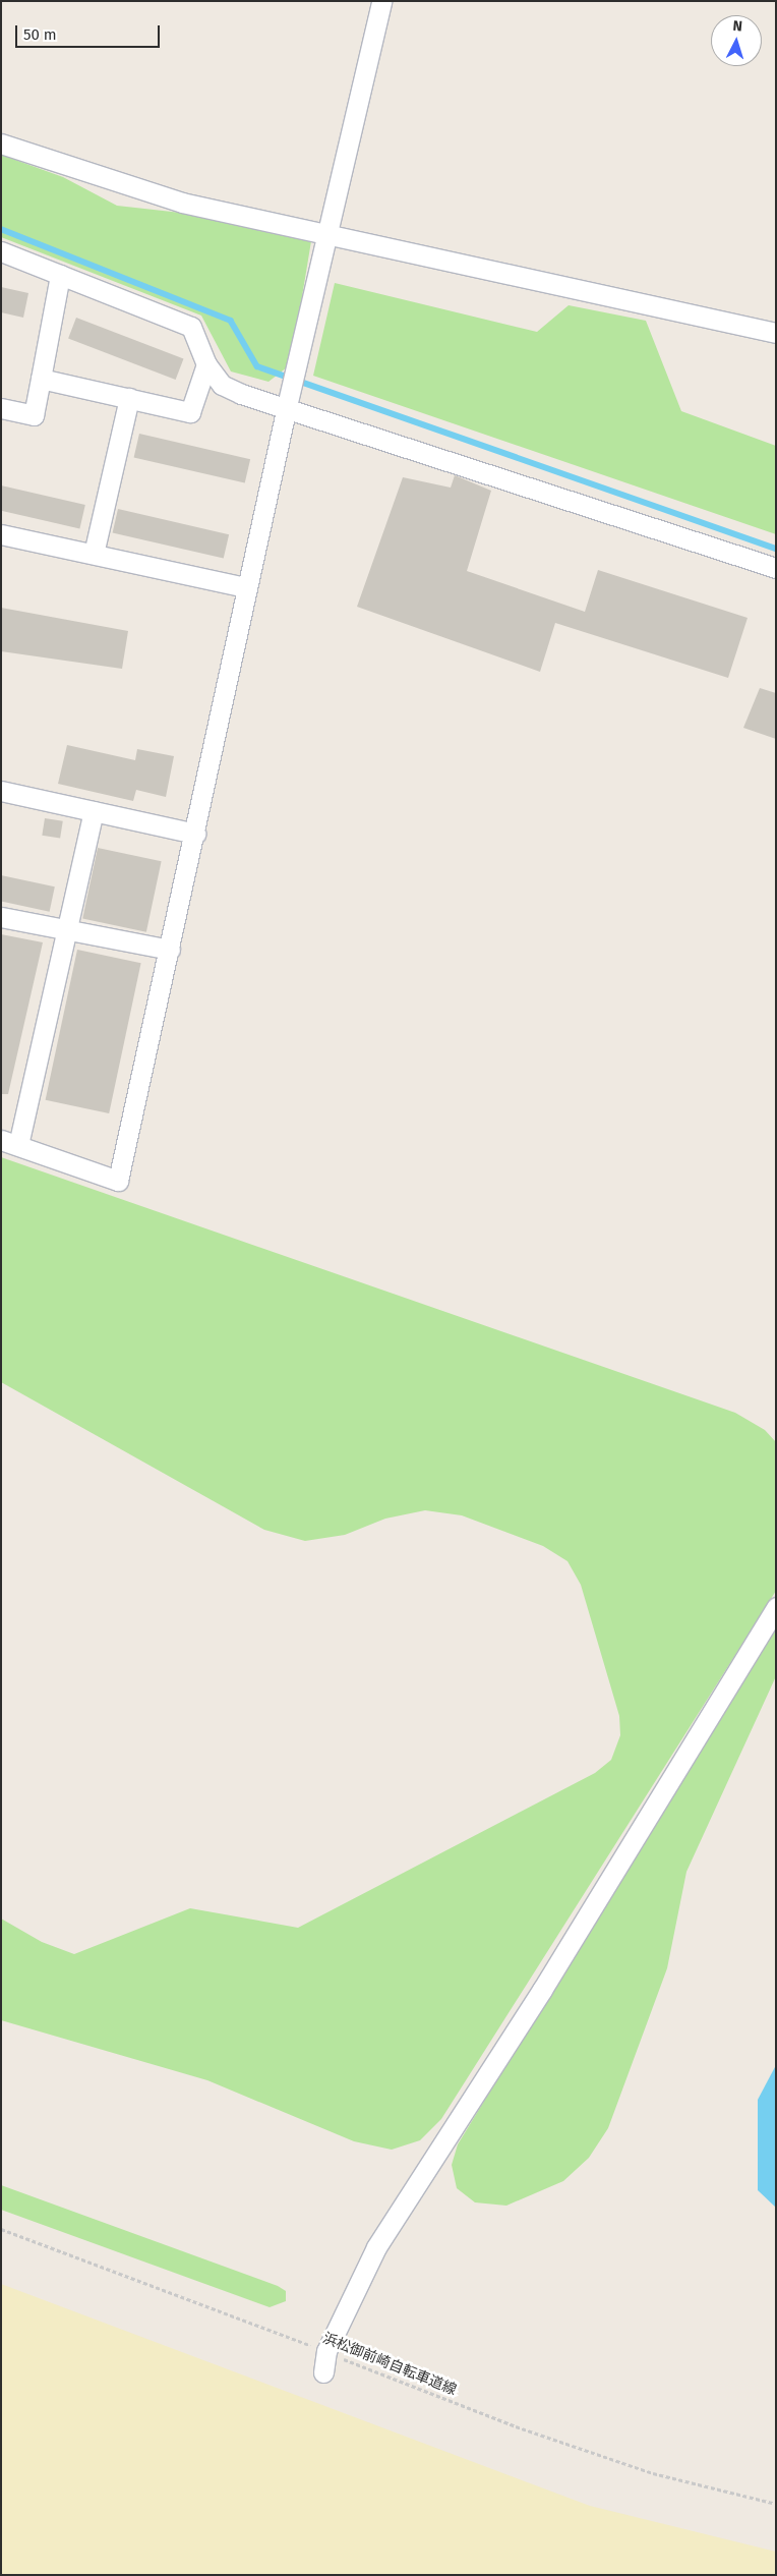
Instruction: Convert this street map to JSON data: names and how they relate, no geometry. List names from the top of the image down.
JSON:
{
  "streets": {
    "path": ["浜松御前崎自転車道線"]
  },
  "scale_bar": "50 m",
  "north": "top"
}
